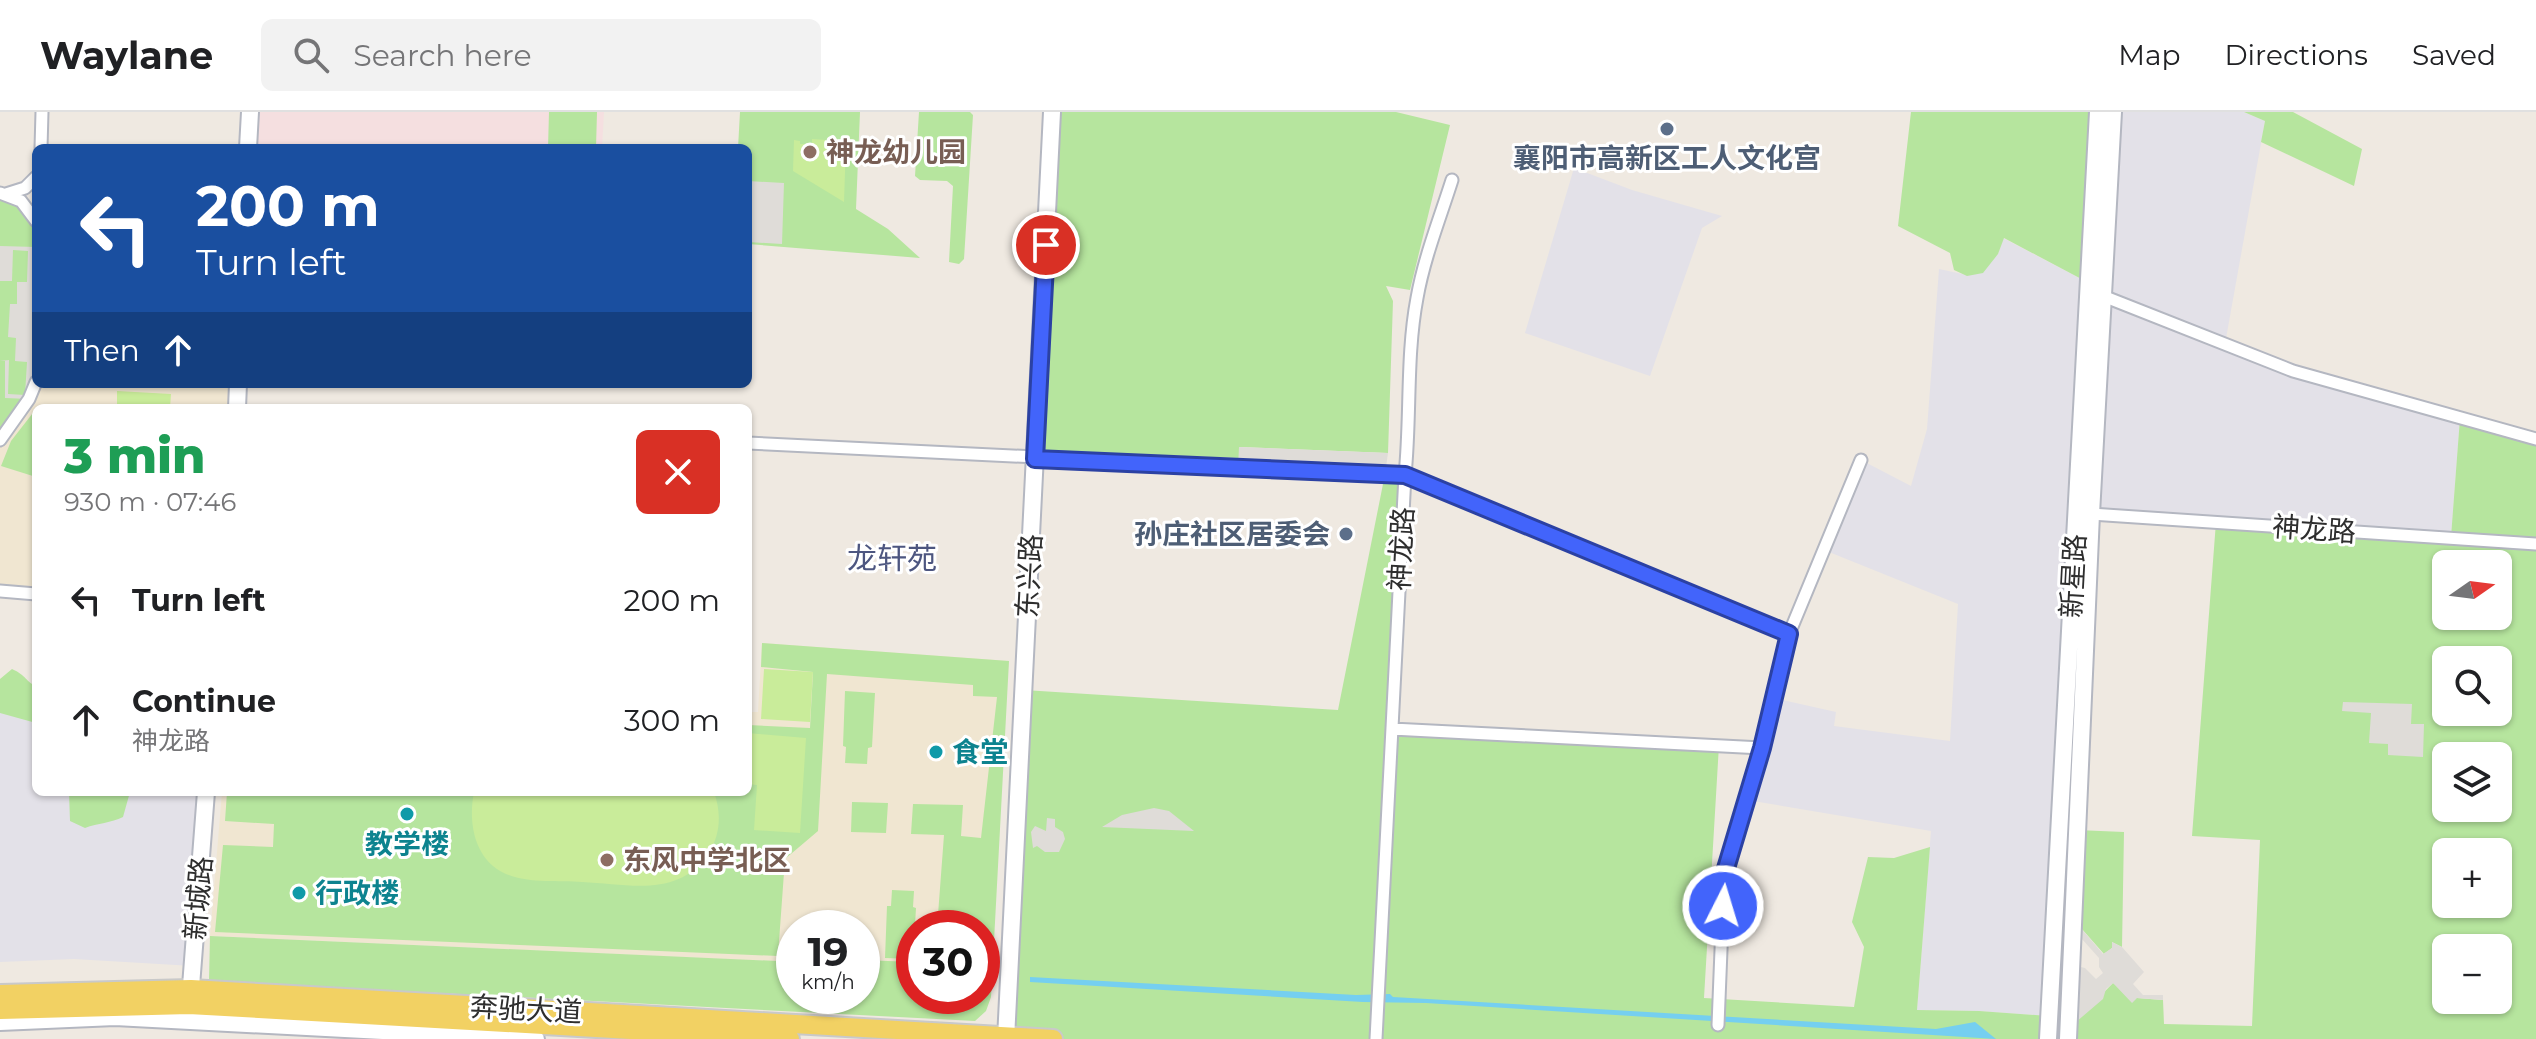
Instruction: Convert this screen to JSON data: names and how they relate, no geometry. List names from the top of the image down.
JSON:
{
  "streets": {
    "main road": [
      "东兴路",
      "新星路",
      "新城路",
      "奔驰大道"
    ],
    "street": ["神龙路"]
  },
  "crossings": [
    ["神龙路", "东兴路"],
    ["神龙路", "新星路"],
    ["东兴路", "奔驰大道"],
    ["新城路", "奔驰大道"]
  ],
  "districts": ["龙轩苑"],
  "places": [
    "襄阳市高新区工人文化宫",
    "神龙幼儿园",
    "孙庄社区居委会",
    "食堂",
    "教学楼",
    "东风中学北区",
    "行政楼"
  ],
  "north": "right",
  "page": {
    "header": "Waylane",
    "search": "Search here",
    "nav": ["Map", "Directions", "Saved"],
    "turn": ["200 m", "Turn left"],
    "then": "Then",
    "heading": ["3 min", "930 m · 07:46"],
    "list": [
      {
        "name": "Turn left",
        "value": "200 m"
      },
      {
        "name": "Continue",
        "note": "神龙路",
        "value": "300 m"
      }
    ],
    "map_buttons": ["+", "−"],
    "speed": "19 km/h",
    "limit": "30"
  }
}
